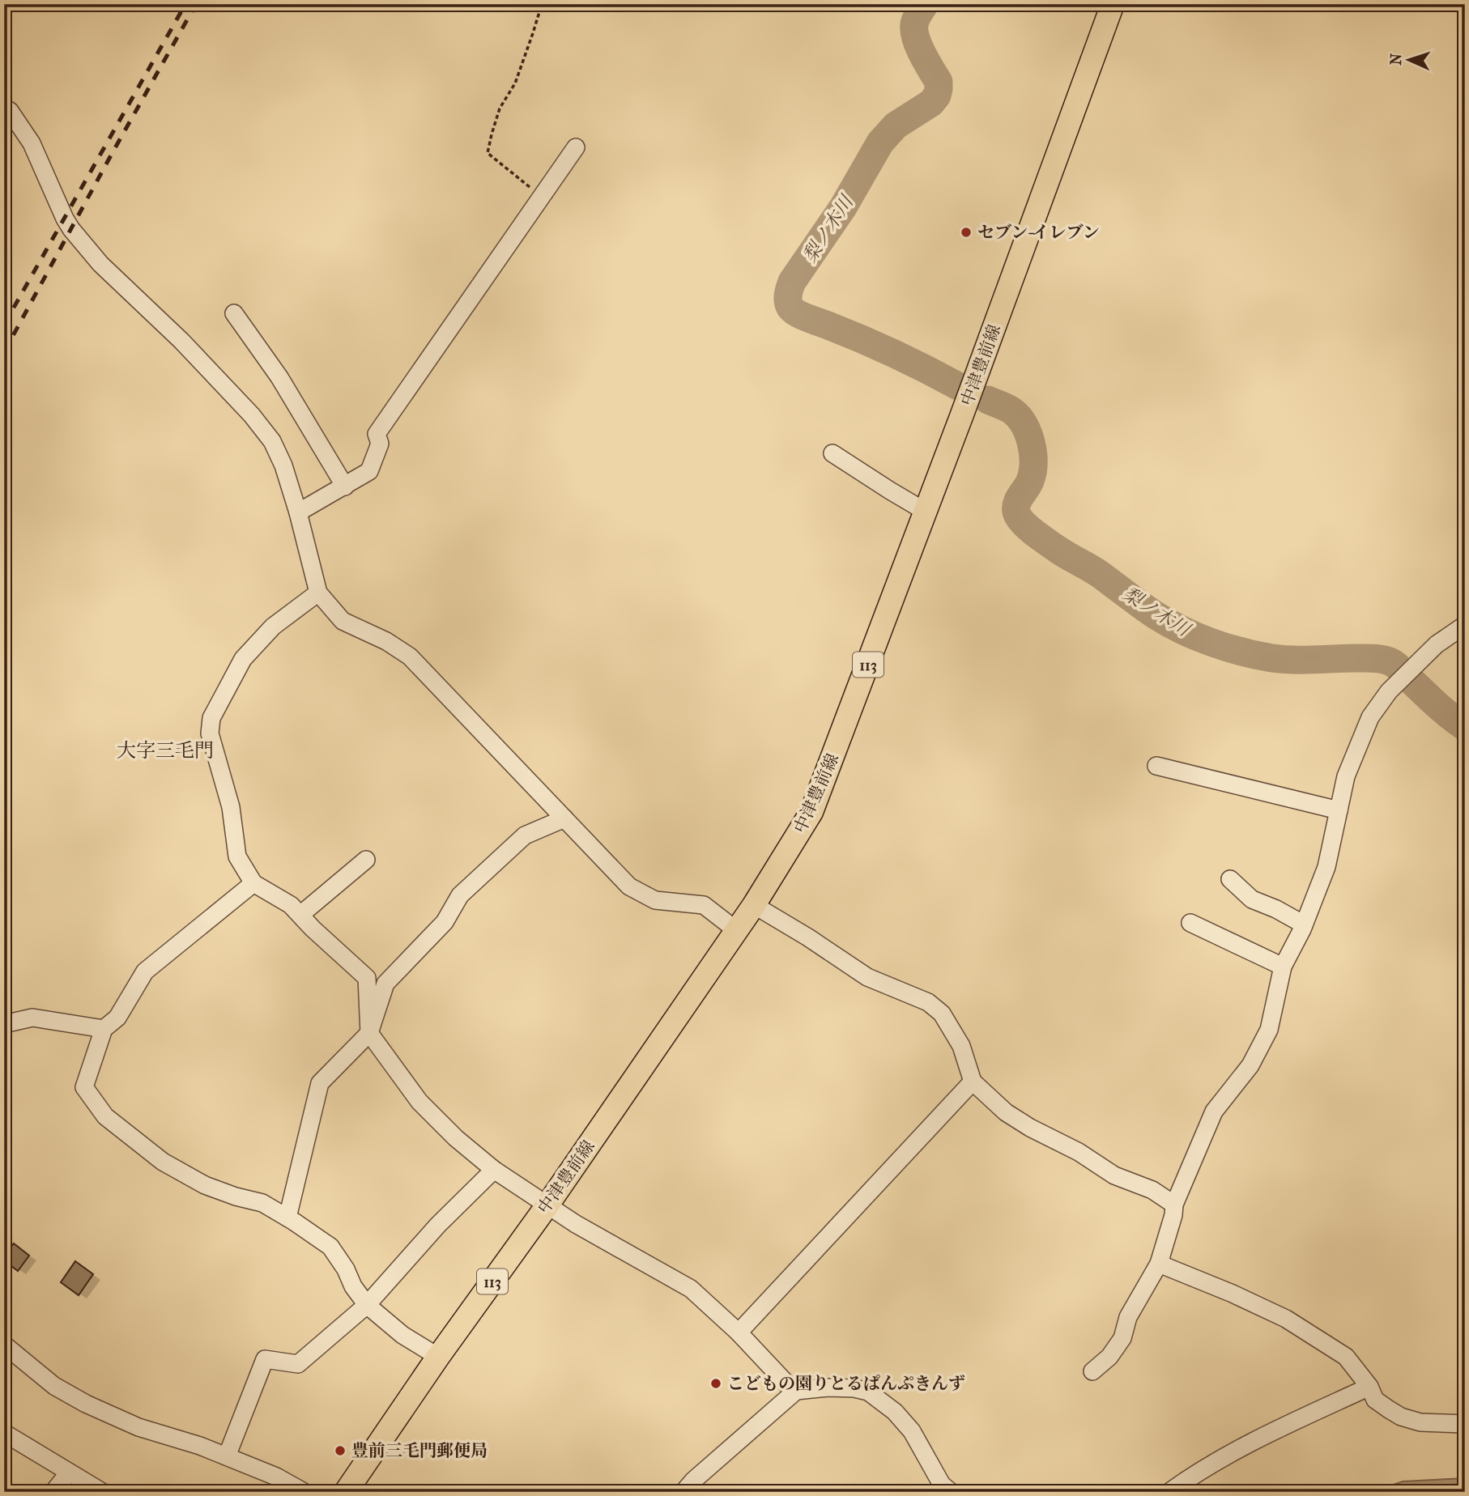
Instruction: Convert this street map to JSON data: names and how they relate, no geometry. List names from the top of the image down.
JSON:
{
  "streets": {
    "main road": ["中津豊前線", "113"]
  },
  "districts": ["大字三毛門"],
  "water": ["梨ノ木川"],
  "places": ["セブン-イレブン", "こどもの園りとるぱんぷきんず", "豊前三毛門郵便局"],
  "north": "left"
}
